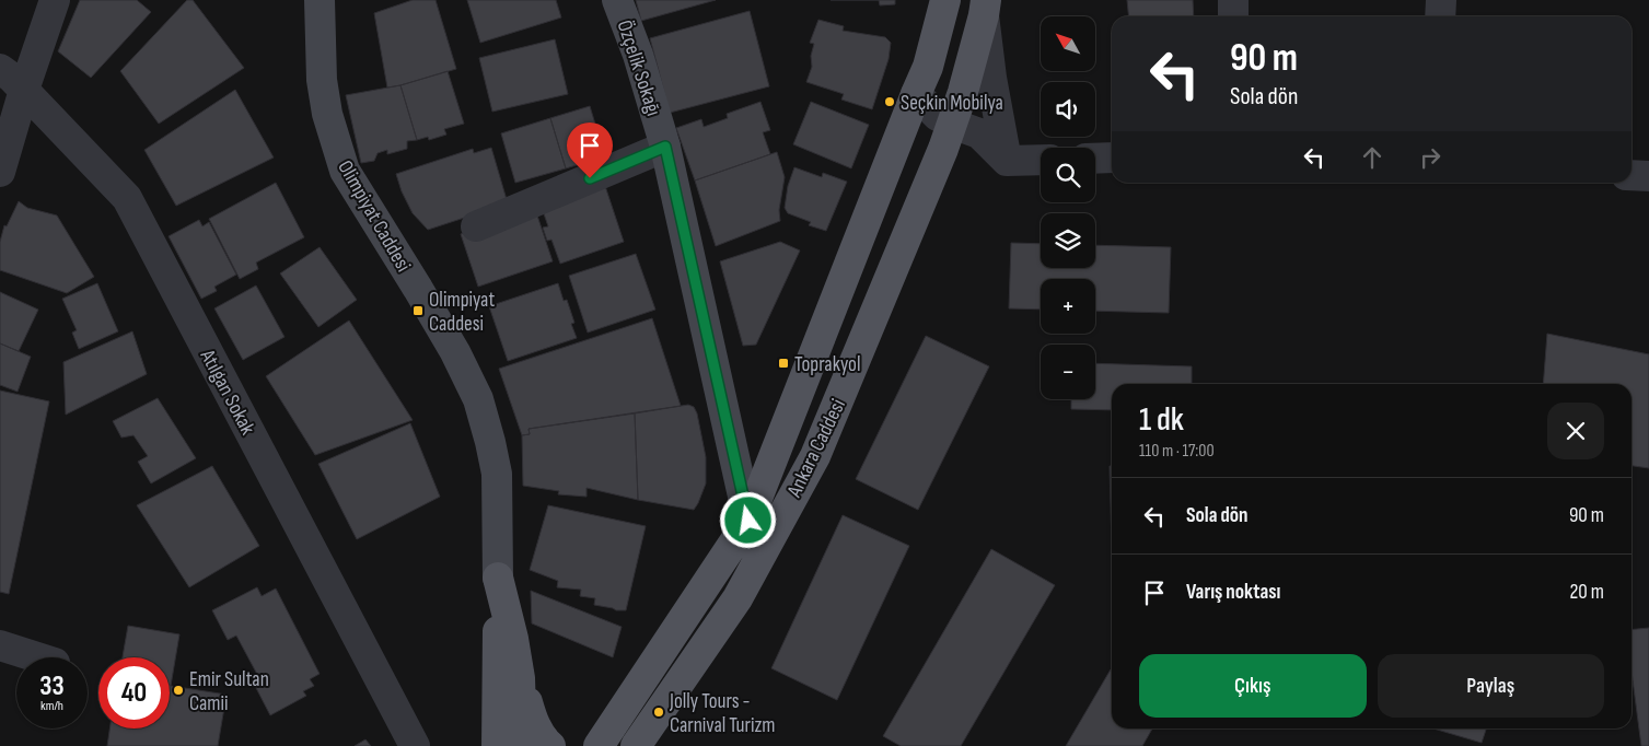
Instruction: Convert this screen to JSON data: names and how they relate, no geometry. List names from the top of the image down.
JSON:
{
  "streets": {
    "main road": ["Özçelik Sokağı", "Olimpiyat Caddesi", "Ankara Caddesi"],
    "street": ["Atılgan Sokak"]
  },
  "crossings": [
    ["Özçelik Sokağı", "Ankara Caddesi"]
  ],
  "places": {
    "other": ["Seçkin Mobilya", "Emir Sultan Camii", "Jolly Tours - Carnival Turizm"],
    "transit": ["Oli̇mpi̇yat Caddesi̇", "Toprakyol"]
  },
  "north": "top left",
  "page": {
    "map_buttons": ["+", "−"],
    "turn": ["90 m", "Sola dön"],
    "heading": ["1 dk", "110 m · 17:00"],
    "list": [
      {
        "name": "Sola dön",
        "value": "90 m"
      },
      {
        "name": "Varış noktası",
        "value": "20 m"
      }
    ],
    "buttons": ["Çıkış", "Paylaş"],
    "speed": "33 km/h",
    "limit": "40"
  }
}
